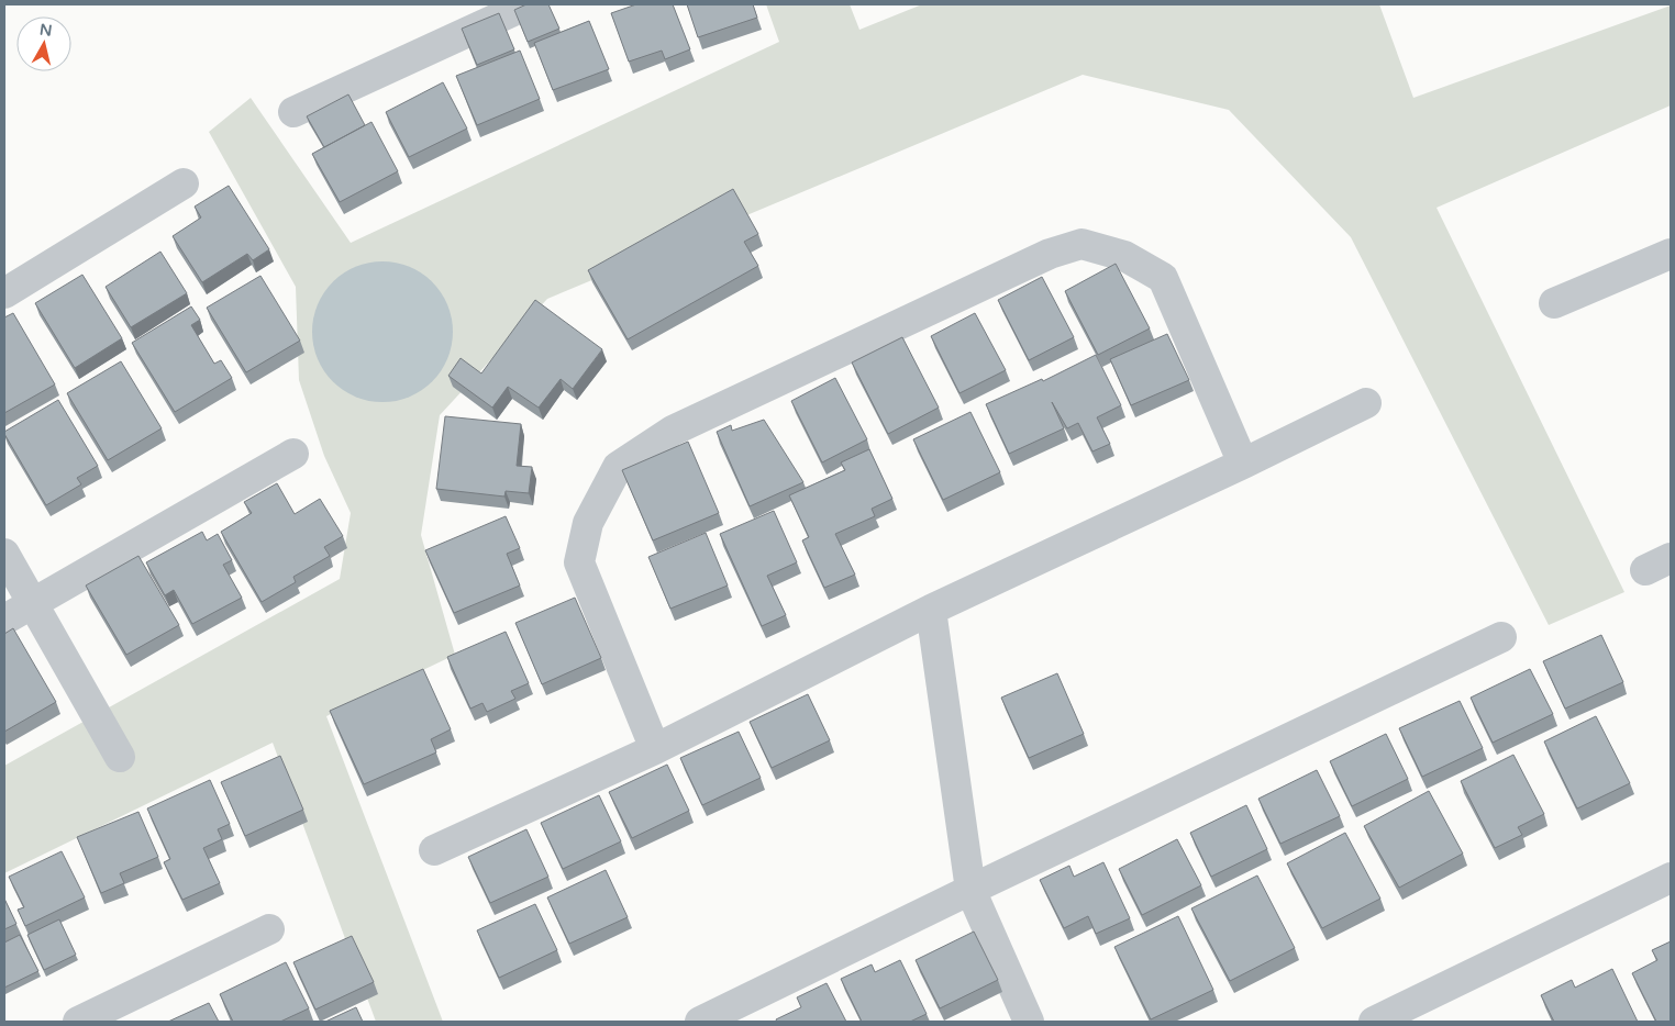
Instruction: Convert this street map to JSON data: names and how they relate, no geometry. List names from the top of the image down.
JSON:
{
  "north": "top"
}
